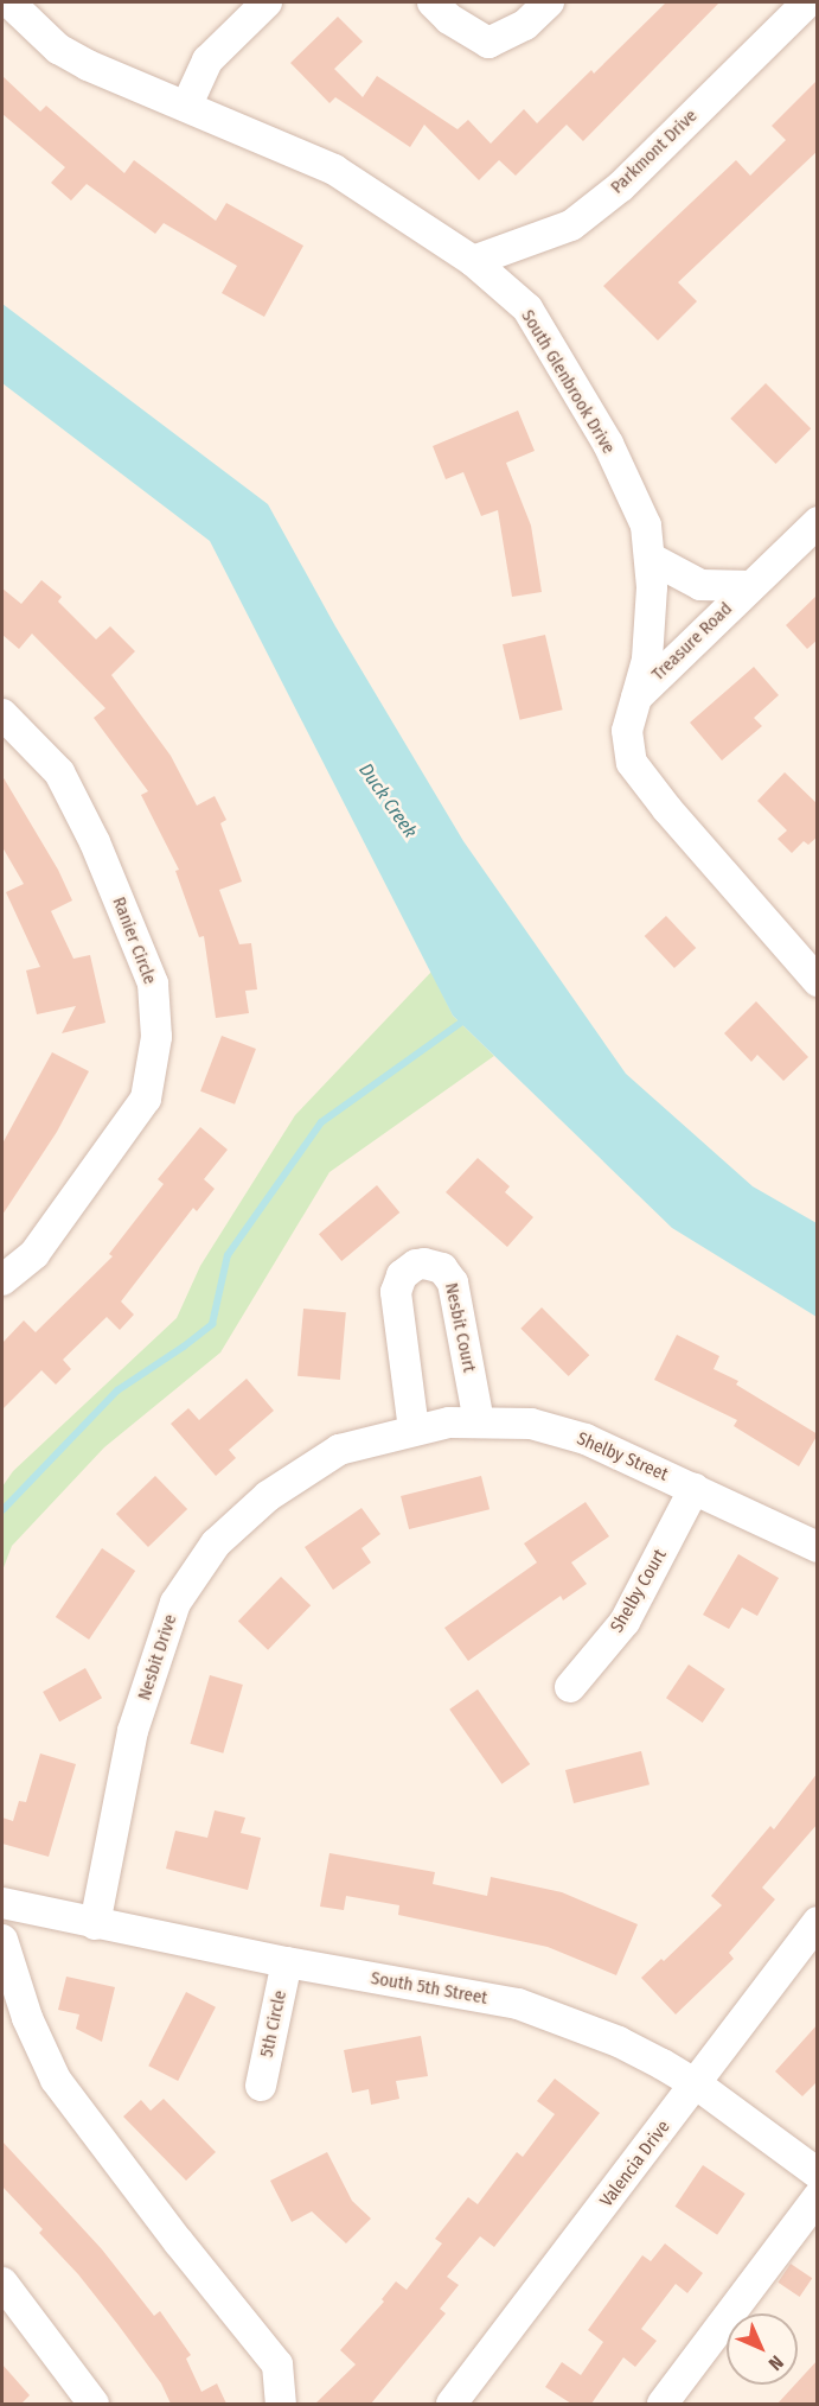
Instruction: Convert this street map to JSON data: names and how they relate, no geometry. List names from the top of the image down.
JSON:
{
  "streets": {
    "street": [
      "Parkmont Drive",
      "South Glenbrook Drive",
      "Treasure Road",
      "Ranier Circle",
      "Nesbit Court",
      "Shelby Street",
      "Shelby Court",
      "Nesbit Drive",
      "South 5th Street",
      "5th Circle",
      "Valencia Drive"
    ]
  },
  "crossings": [
    ["Parkmont Drive", "South Glenbrook Drive"],
    ["South Glenbrook Drive", "Treasure Road"],
    ["Nesbit Court", "Shelby Street"],
    ["Nesbit Court", "Nesbit Drive"],
    ["Shelby Street", "Shelby Court"],
    ["Shelby Street", "Nesbit Drive"],
    ["Nesbit Drive", "South 5th Street"],
    ["South 5th Street", "5th Circle"],
    ["South 5th Street", "Valencia Drive"]
  ],
  "water": ["Duck Creek"],
  "north": "bottom right"
}
